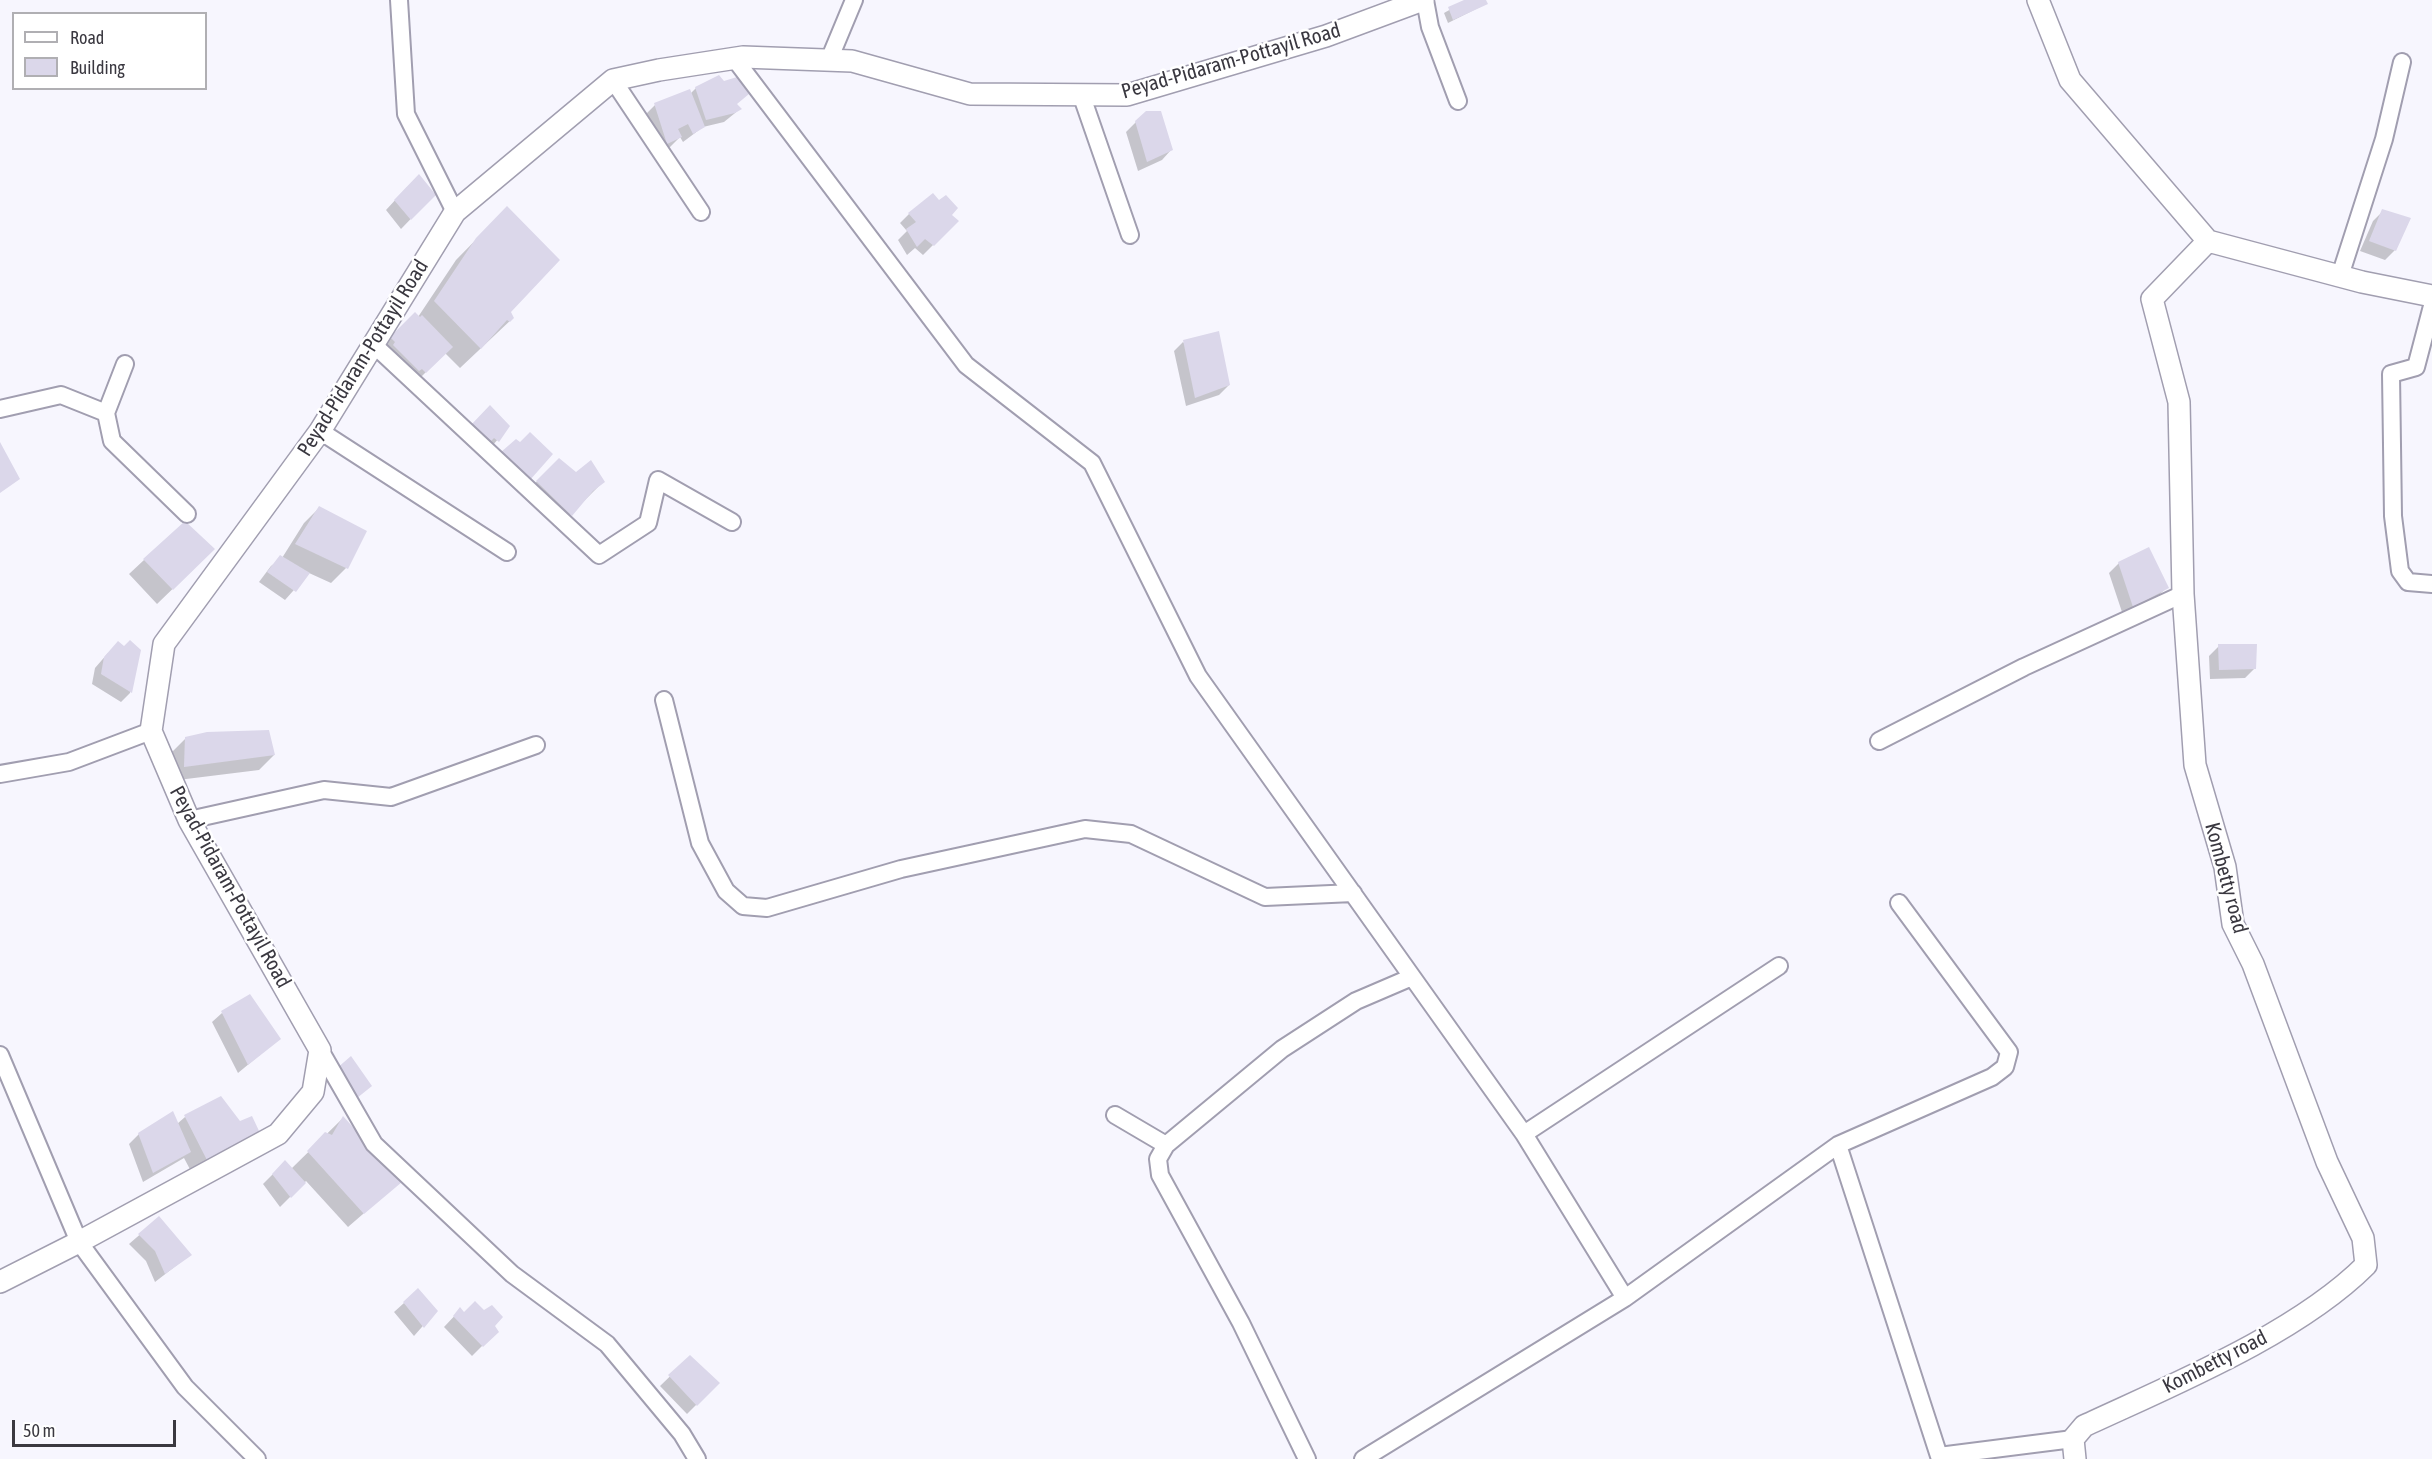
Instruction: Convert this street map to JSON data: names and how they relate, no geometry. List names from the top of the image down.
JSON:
{
  "streets": {
    "street": ["Peyad-Pidaram-Pottayil Road", "Kombetty road"]
  },
  "legend": ["Road", "Building"],
  "scale_bar": "50 m"
}
